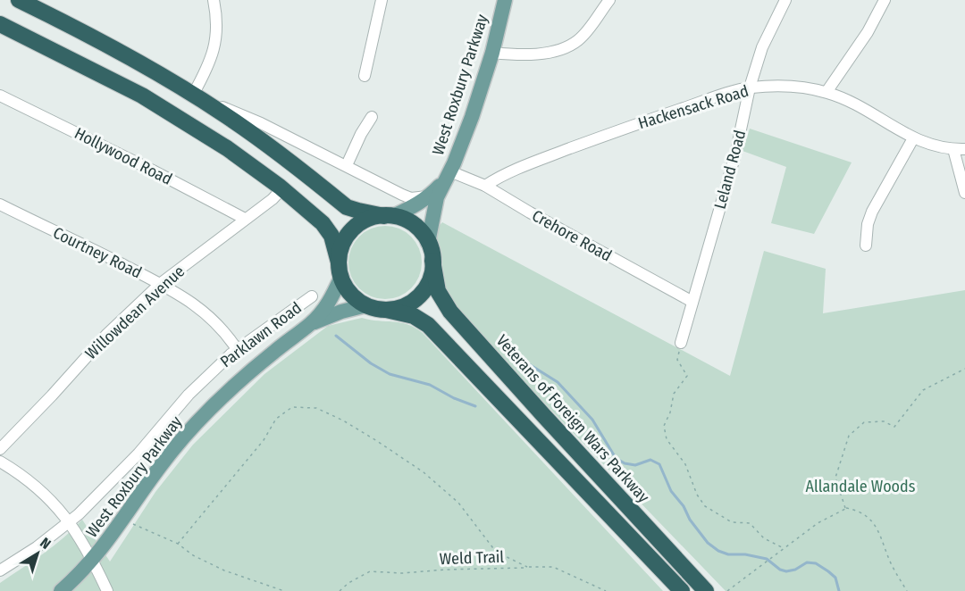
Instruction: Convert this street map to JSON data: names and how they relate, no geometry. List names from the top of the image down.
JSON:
{
  "streets": {
    "highway": ["Veterans of Foreign Wars Parkway"],
    "main road": ["West Roxbury Parkway"],
    "street": [
      "Hackensack Road",
      "Hollywood Road",
      "Leland Road",
      "Crehore Road",
      "Courtney Road",
      "Willowdean Avenue",
      "Parklawn Road"
    ],
    "path": ["Weld Trail"]
  },
  "crossings": [
    ["West Roxbury Parkway", "Crehore Road"],
    ["West Roxbury Parkway", "Veterans of Foreign Wars Parkway"],
    ["Hackensack Road", "Leland Road"],
    ["Hackensack Road", "Crehore Road"],
    ["Hollywood Road", "Willowdean Avenue"],
    ["Leland Road", "Crehore Road"],
    ["Courtney Road", "Willowdean Avenue"],
    ["Courtney Road", "Parklawn Road"]
  ],
  "parks": ["Allandale Woods"],
  "north": "top right"
}
